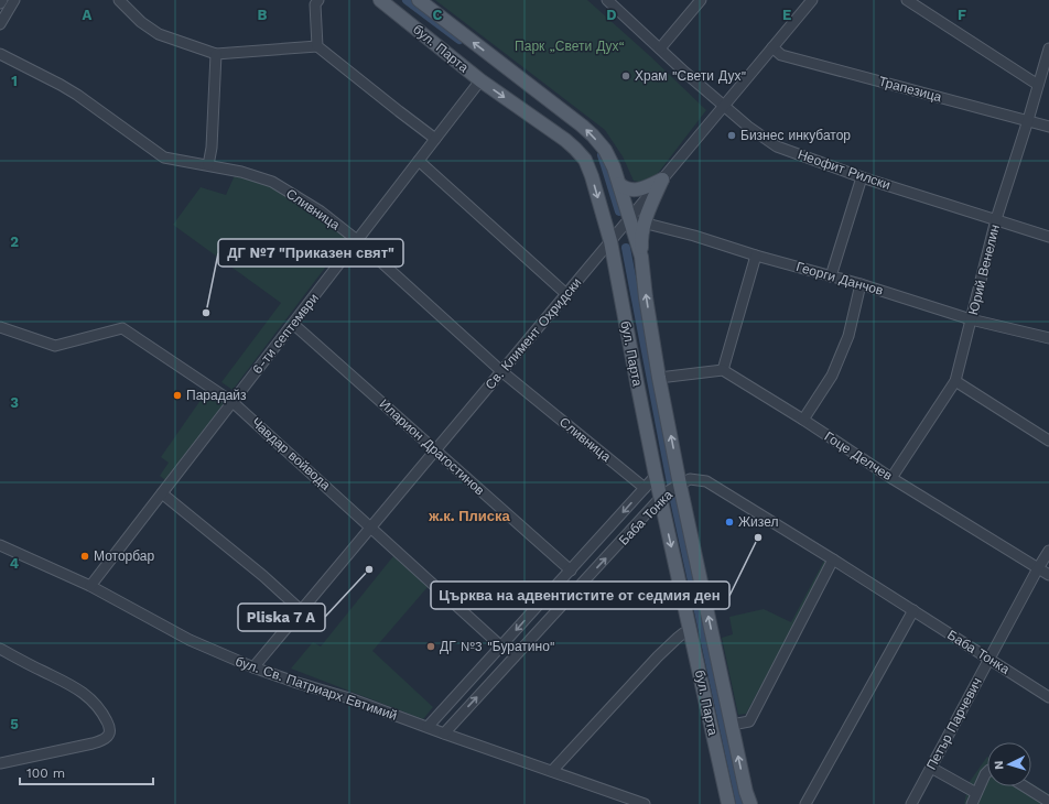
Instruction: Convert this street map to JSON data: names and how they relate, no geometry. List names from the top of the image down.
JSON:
{
  "streets": {
    "main road": ["бул. Парта"],
    "street": [
      "Трапезица",
      "Неофит Рилски",
      "Сливница",
      "Юрий Венелин",
      "Георги Данчов",
      "6-ти септември",
      "Св. Климент Охридски",
      "Иларион Драгостинов",
      "Чавдар войвода",
      "Гоце Делчев",
      "Баба Тонка",
      "бул. Св. Патриарх Евтимий",
      "Петър Парчевич"
    ]
  },
  "crossings": [
    ["бул. Парта", "Георги Данчов"],
    ["бул. Парта", "6-ти септември"],
    ["бул. Парта", "Св. Климент Охридски"],
    ["бул. Парта", "Баба Тонка"],
    ["Трапезица", "Юрий Венелин"],
    ["Трапезица", "Св. Климент Охридски"],
    ["Неофит Рилски", "Юрий Венелин"],
    ["Неофит Рилски", "Св. Климент Охридски"],
    ["Сливница", "6-ти септември"],
    ["Сливница", "Св. Климент Охридски"],
    ["Сливница", "Баба Тонка"],
    ["Юрий Венелин", "Георги Данчов"],
    ["Юрий Венелин", "Гоце Делчев"],
    ["Георги Данчов", "Св. Климент Охридски"],
    ["6-ти септември", "Иларион Драгостинов"],
    ["6-ти септември", "Чавдар войвода"],
    ["6-ти септември", "бул. Св. Патриарх Евтимий"],
    ["Св. Климент Охридски", "Иларион Драгостинов"],
    ["Св. Климент Охридски", "Чавдар войвода"],
    ["Св. Климент Охридски", "бул. Св. Патриарх Евтимий"],
    ["Иларион Драгостинов", "Баба Тонка"],
    ["Чавдар войвода", "Баба Тонка"],
    ["Гоце Делчев", "Петър Парчевич"],
    ["Баба Тонка", "бул. Св. Патриарх Евтимий"],
    ["Баба Тонка", "Петър Парчевич"]
  ],
  "districts": ["ж.к. Плиска"],
  "parks": ["Парк „Свети Дух“"],
  "places": [
    "Храм \"Свети Дух\"",
    "Бизнес инкубатор",
    "ДГ №7 \"Приказен свят\"",
    "Парадайз",
    "Жизел",
    "Църква на адвентистите от седмия ден",
    "Моторбар",
    "Pliska 7 A",
    "ДГ №3 \"Буратино\""
  ],
  "scale_bar": "100 m",
  "north": "left",
  "grid": {
    "columns": [
      "A",
      "B",
      "C",
      "D",
      "E",
      "F"
    ],
    "rows": [
      "1",
      "2",
      "3",
      "4",
      "5"
    ]
  }
}
